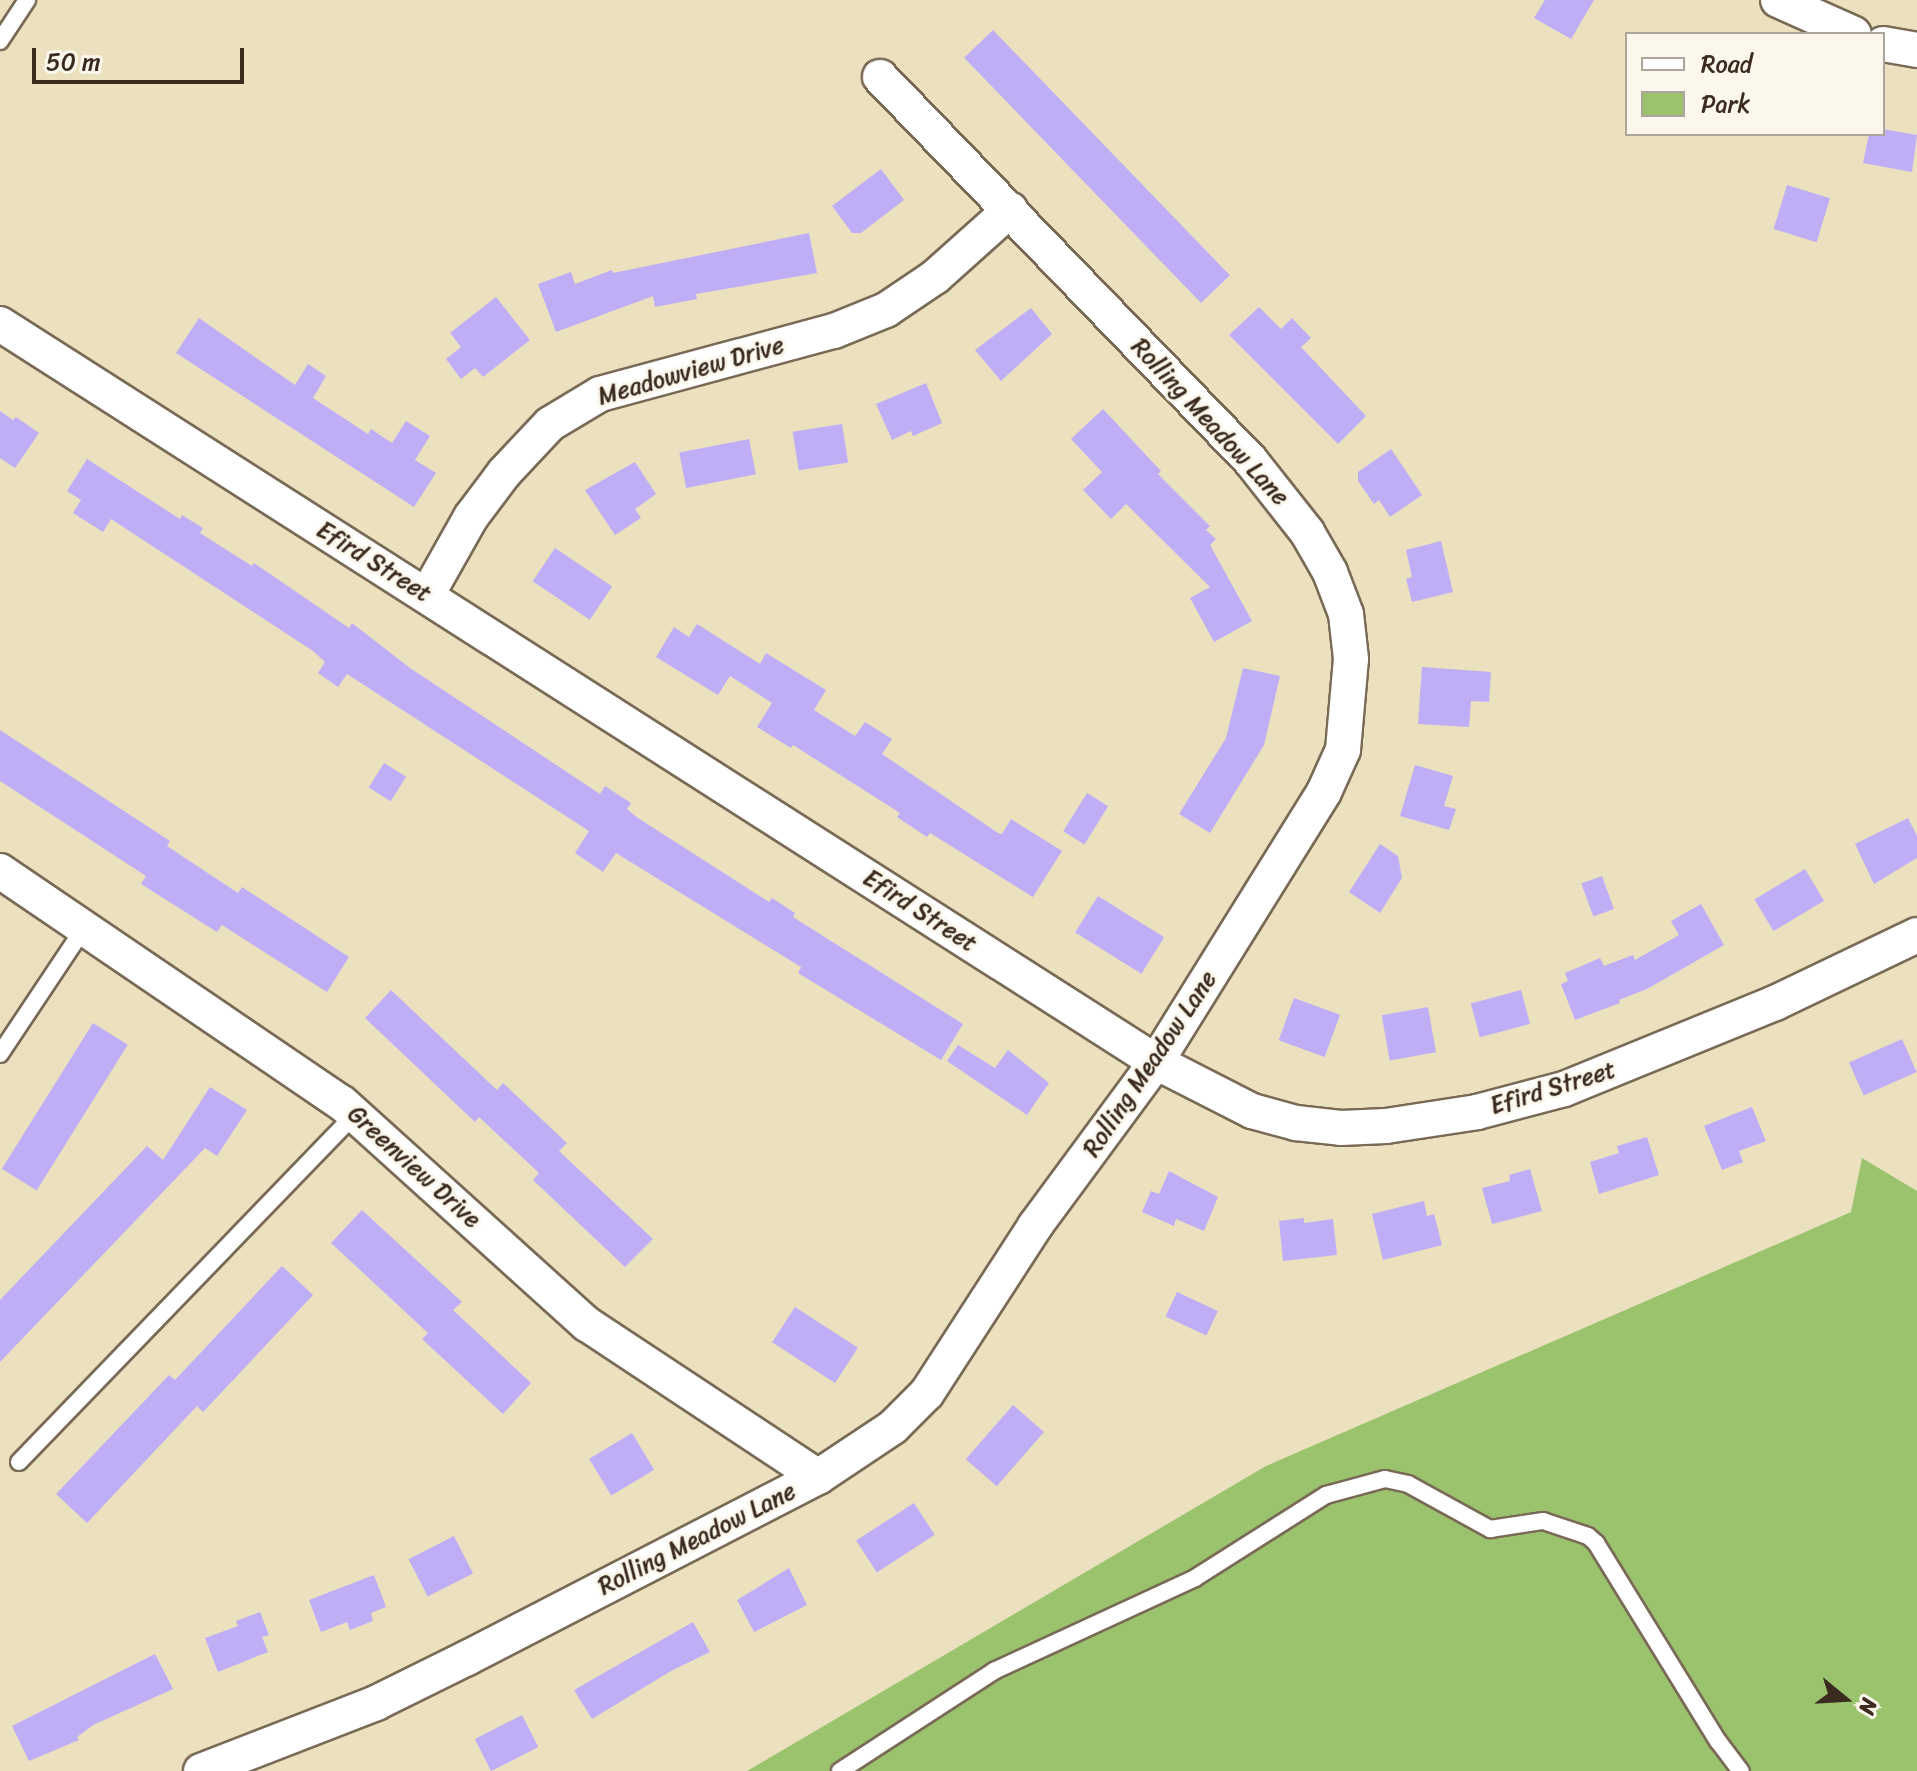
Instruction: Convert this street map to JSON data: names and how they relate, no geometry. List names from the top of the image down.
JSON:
{
  "streets": {
    "street": [
      "Meadowview Drive",
      "Rolling Meadow Lane",
      "Efird Street",
      "Greenview Drive"
    ]
  },
  "crossings": [
    ["Meadowview Drive", "Rolling Meadow Lane"],
    ["Meadowview Drive", "Efird Street"],
    ["Rolling Meadow Lane", "Efird Street"],
    ["Rolling Meadow Lane", "Greenview Drive"]
  ],
  "legend": ["Road", "Park"],
  "scale_bar": "50 m",
  "north": "right"
}
